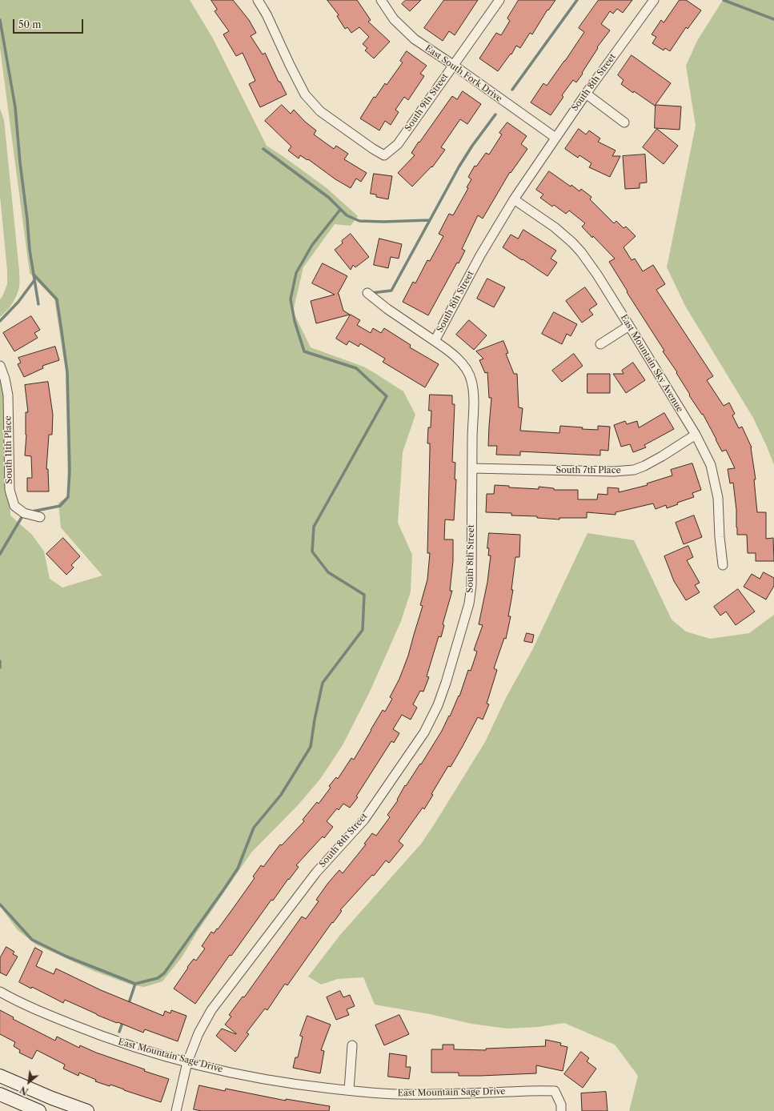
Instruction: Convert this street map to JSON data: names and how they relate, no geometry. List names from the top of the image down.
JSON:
{
  "streets": {
    "street": [
      "East South Fork Drive",
      "South 8th Street",
      "South 9th Street",
      "East Mountain Sky Avenue",
      "South 11th Place",
      "South 7th Place",
      "East Mountain Sage Drive"
    ]
  },
  "crossings": [
    ["East South Fork Drive", "South 8th Street"],
    ["East South Fork Drive", "South 9th Street"],
    ["South 8th Street", "East Mountain Sky Avenue"],
    ["South 8th Street", "South 7th Place"],
    ["South 8th Street", "East Mountain Sage Drive"],
    ["East Mountain Sky Avenue", "South 7th Place"]
  ],
  "scale_bar": "50 m",
  "north": "bottom left"
}
